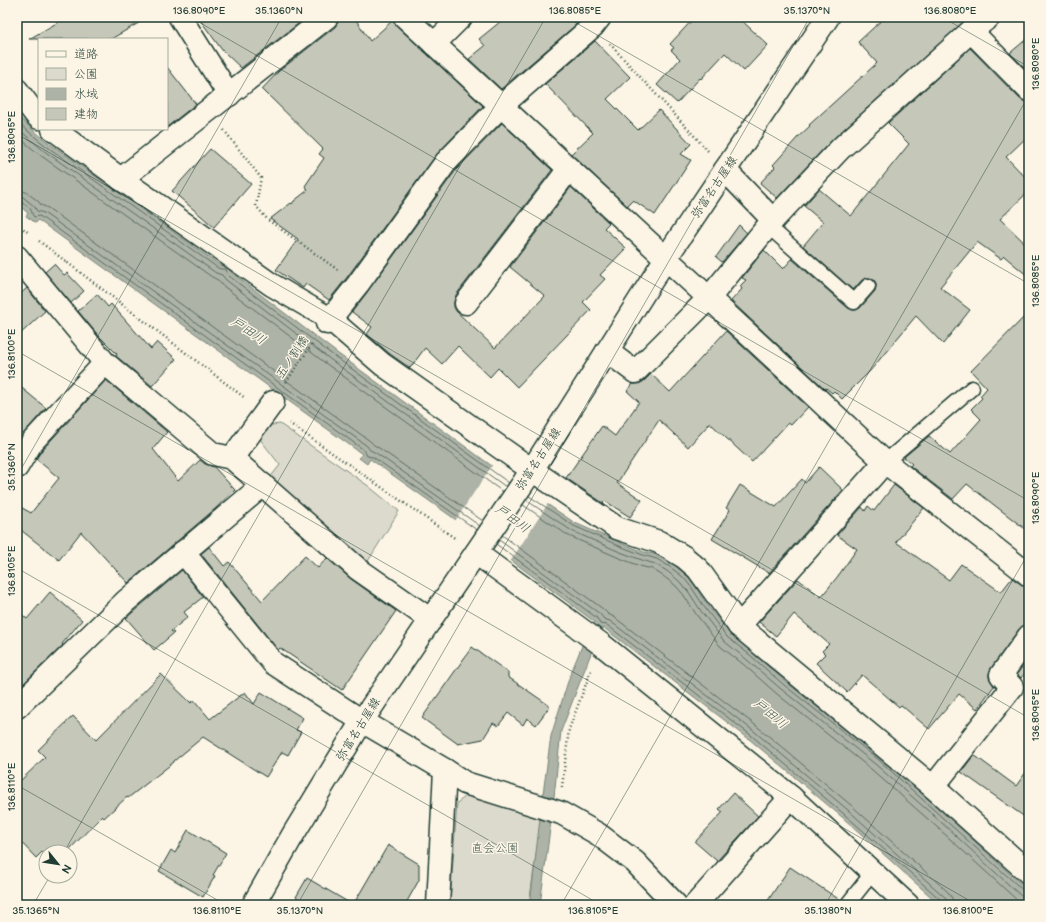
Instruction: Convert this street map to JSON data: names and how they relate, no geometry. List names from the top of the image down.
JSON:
{
  "streets": {
    "street": ["弥富名古屋線"],
    "path": ["五ノ割橋"]
  },
  "water": ["戸田川"],
  "parks": ["直会公園"],
  "legend": [
    "道路",
    "公園",
    "水域",
    "建物"
  ],
  "north": "bottom right",
  "coordinates": [
    "136.8090°E",
    "35.1360°N",
    "136.8085°E",
    "35.1370°N",
    "136.8080°E",
    "136.8095°E",
    "136.8100°E",
    "136.8105°E",
    "136.8110°E",
    "35.1365°N",
    "35.1380°N"
  ]
}
